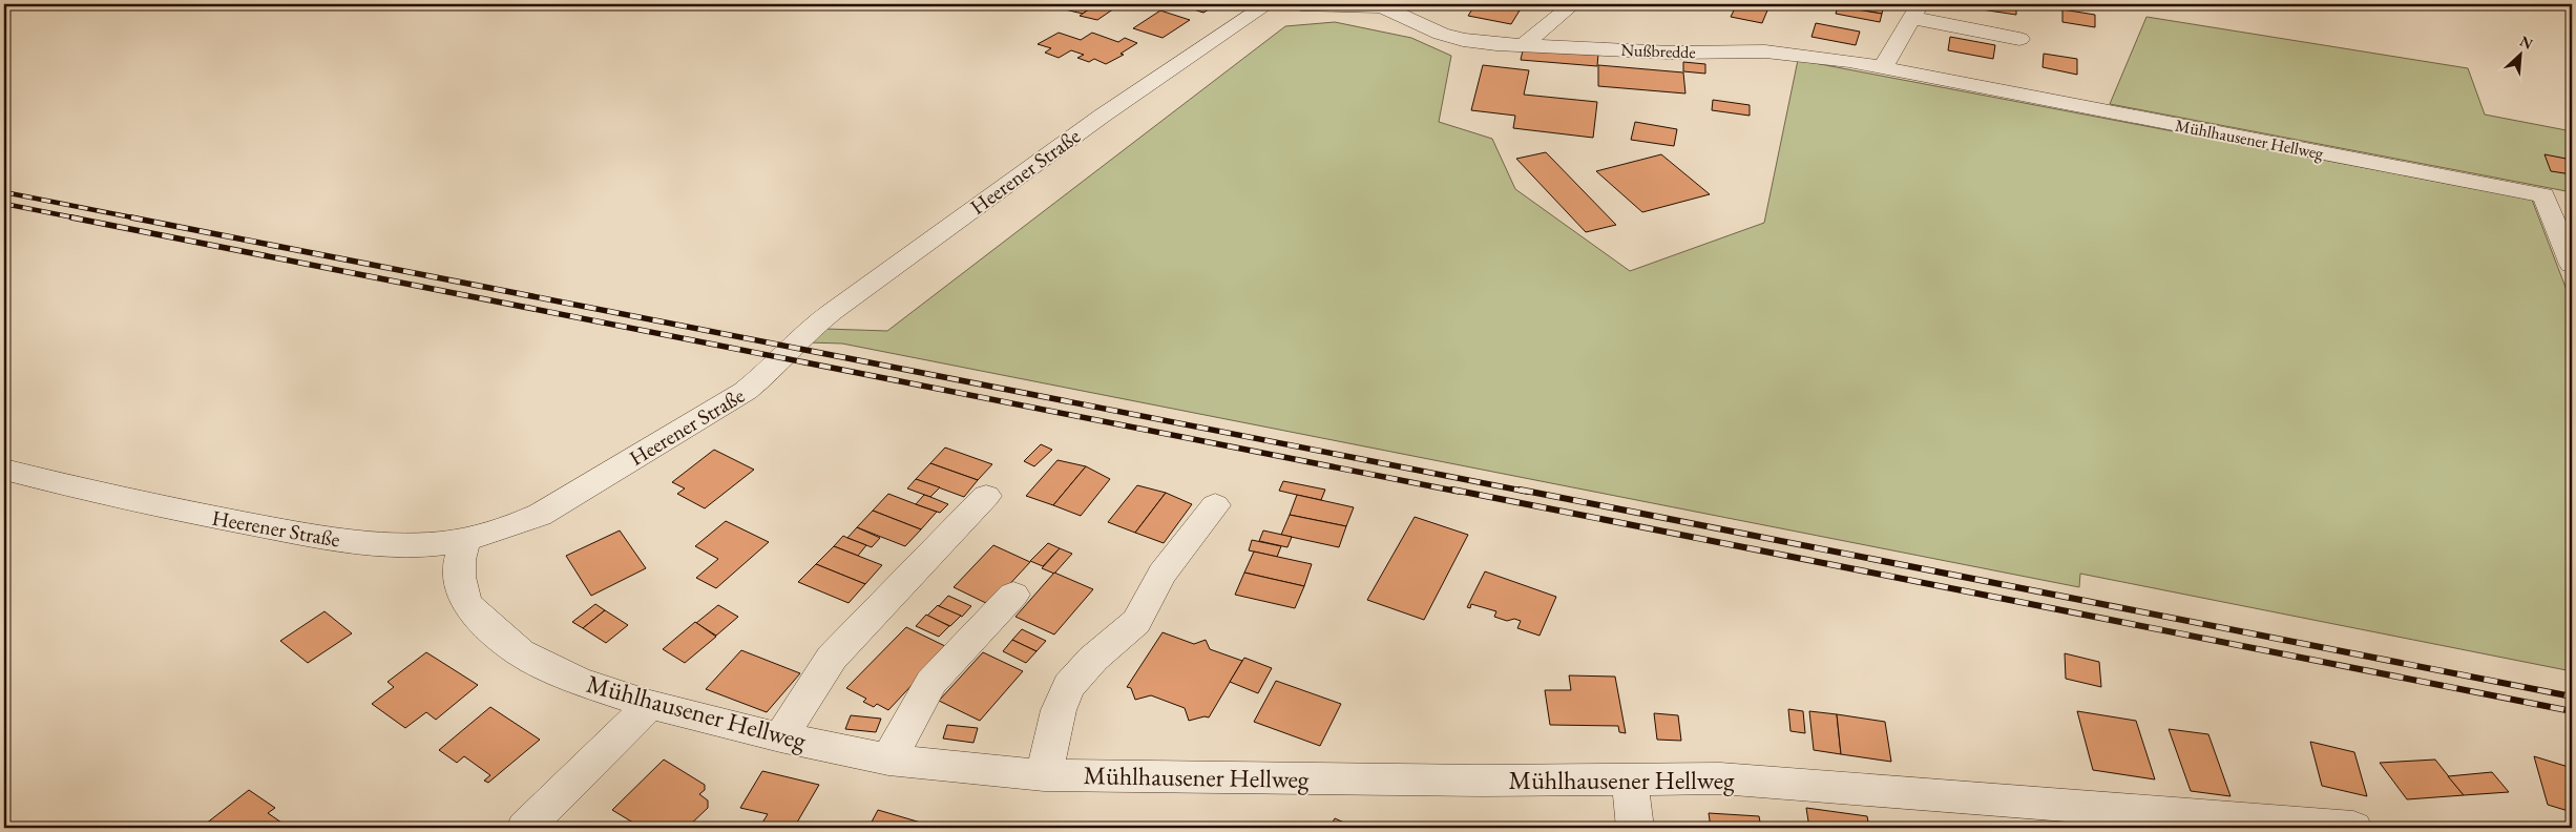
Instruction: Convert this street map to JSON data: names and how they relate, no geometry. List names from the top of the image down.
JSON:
{
  "streets": {
    "street": ["Nußbredde", "Mühlhausener Hellweg", "Heerener Straße"]
  },
  "crossings": [
    ["Nußbredde", "Mühlhausener Hellweg"],
    ["Mühlhausener Hellweg", "Heerener Straße"]
  ],
  "north": "top right"
}
